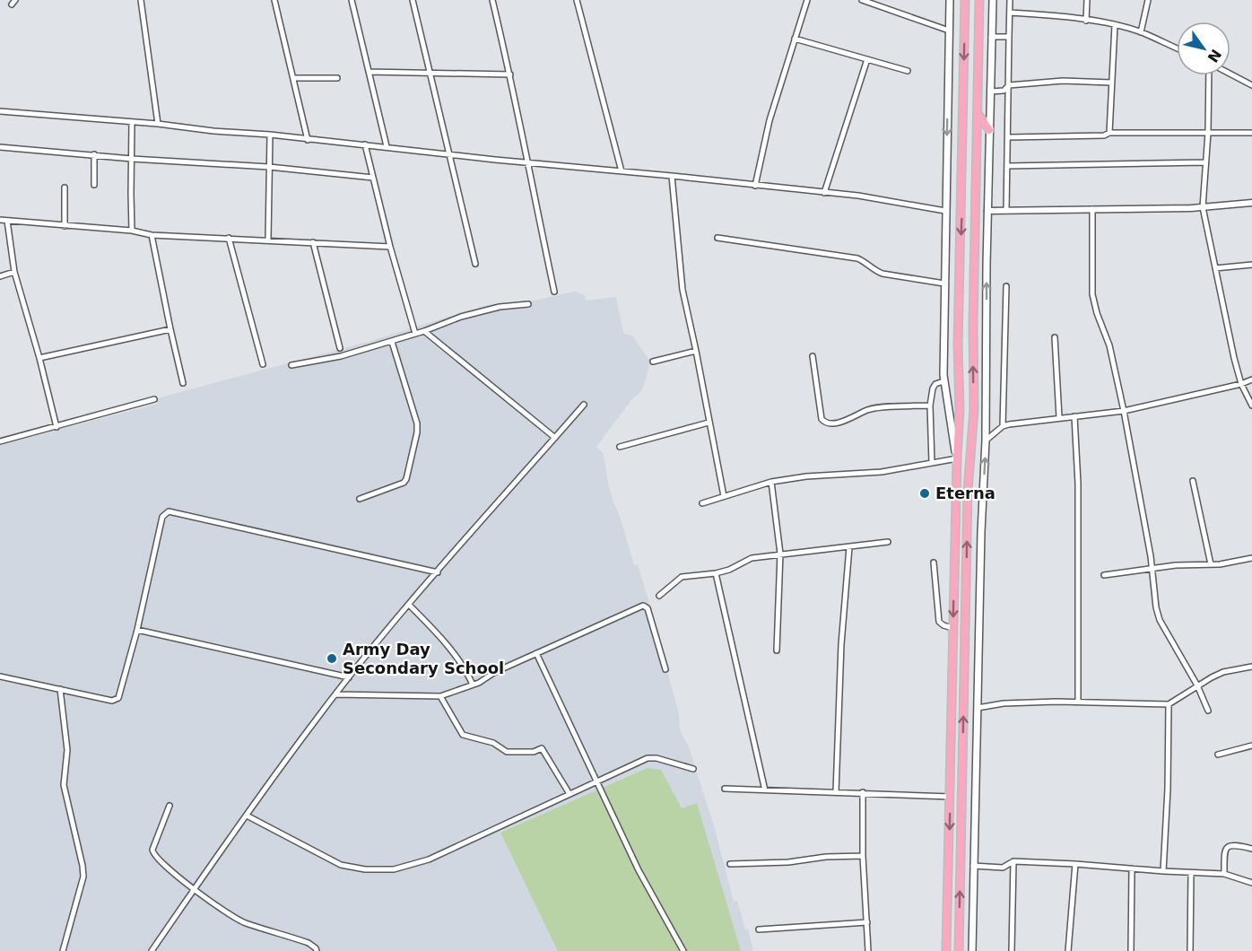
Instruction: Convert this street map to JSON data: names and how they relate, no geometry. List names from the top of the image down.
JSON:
{
  "places": ["Eterna", "Army Day Secondary School"],
  "north": "bottom right"
}
